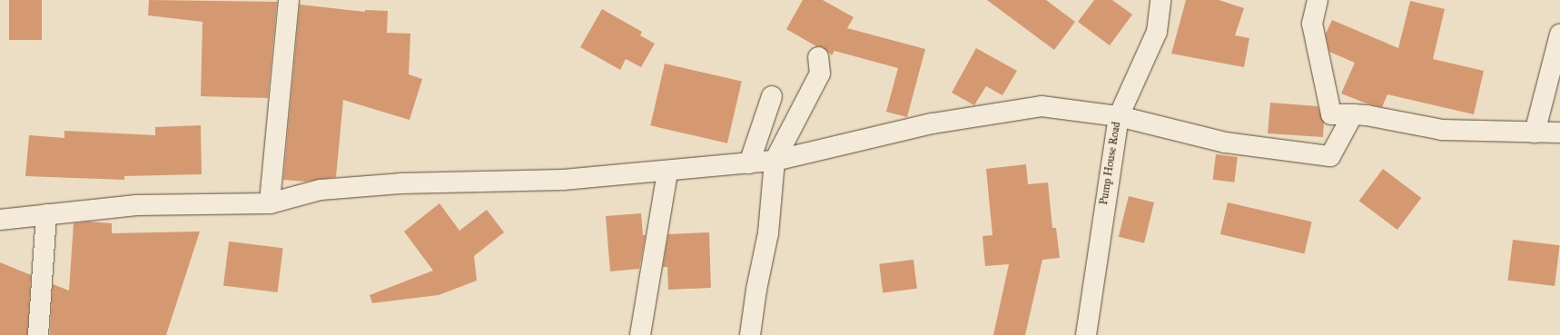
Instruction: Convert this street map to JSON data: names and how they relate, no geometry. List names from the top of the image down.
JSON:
{
  "streets": {
    "street": ["Pump House Road"]
  }
}
